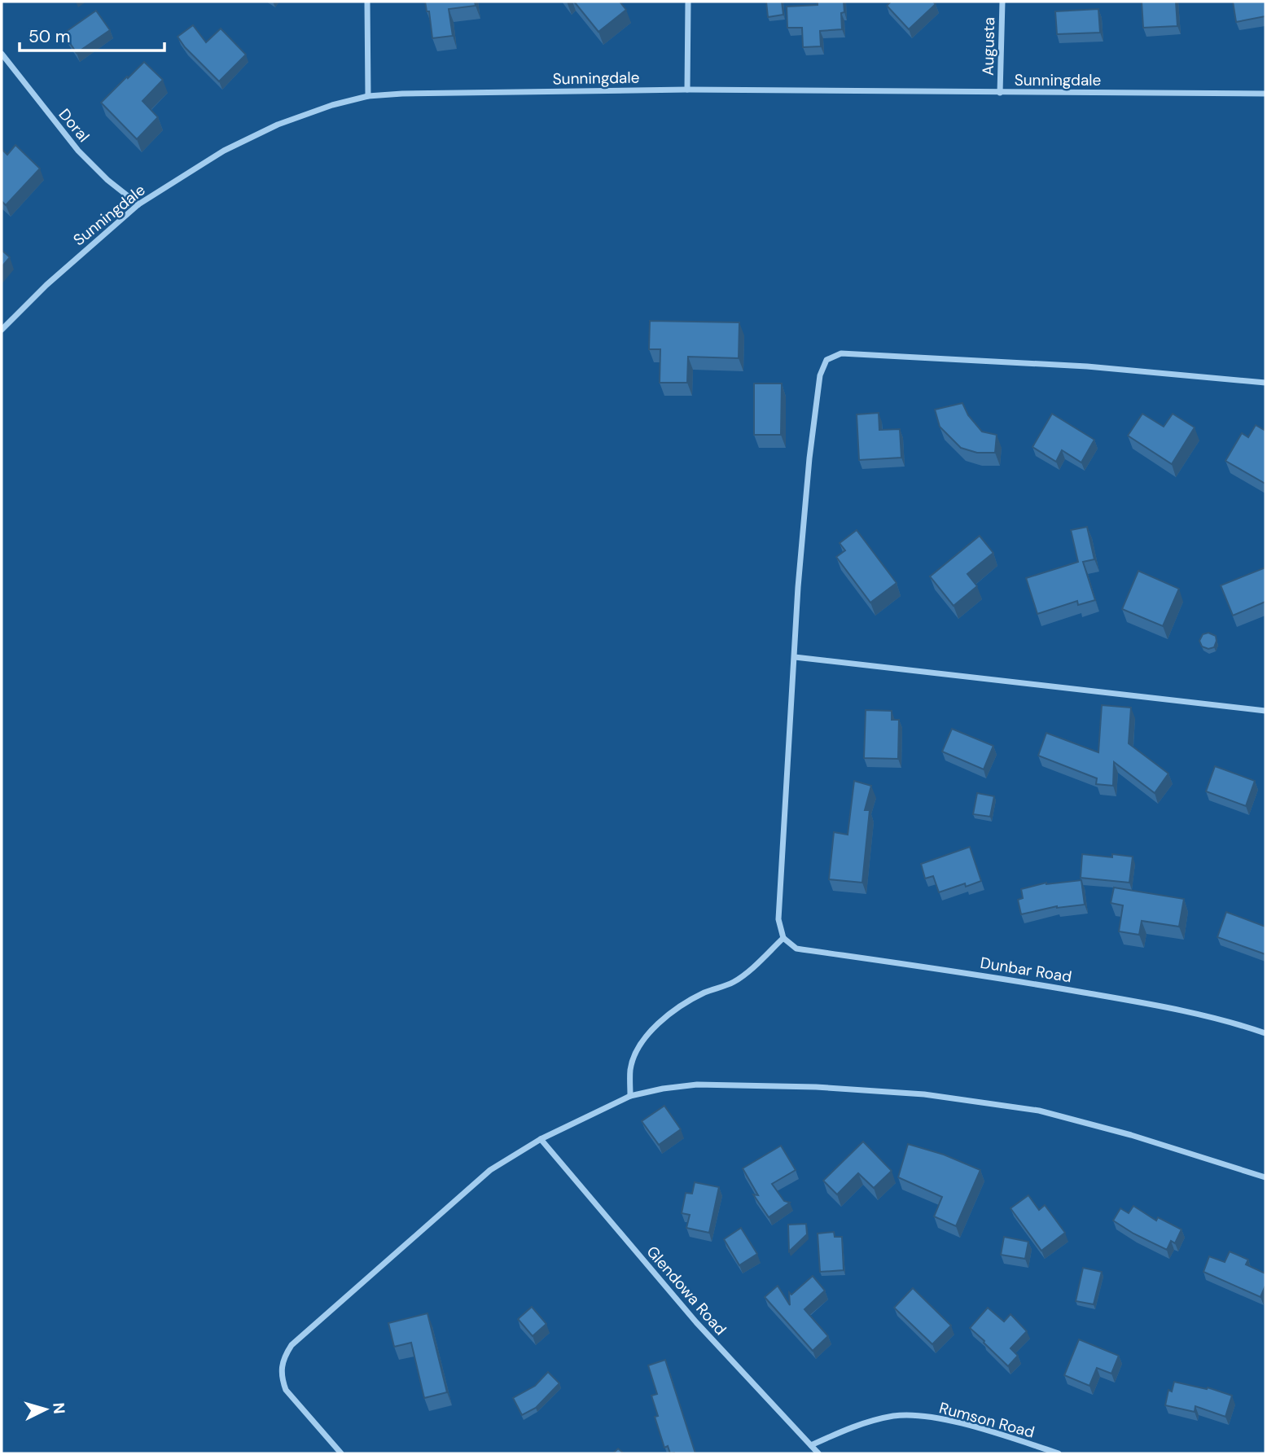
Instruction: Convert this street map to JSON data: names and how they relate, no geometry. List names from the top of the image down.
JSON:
{
  "streets": {
    "street": [
      "Augusta",
      "Sunningdale",
      "Doral",
      "Dunbar Road",
      "Glendowa Road",
      "Rumson Road"
    ]
  },
  "crossings": [
    ["Augusta", "Sunningdale"],
    ["Sunningdale", "Doral"],
    ["Glendowa Road", "Rumson Road"]
  ],
  "scale_bar": "50 m",
  "north": "right"
}
